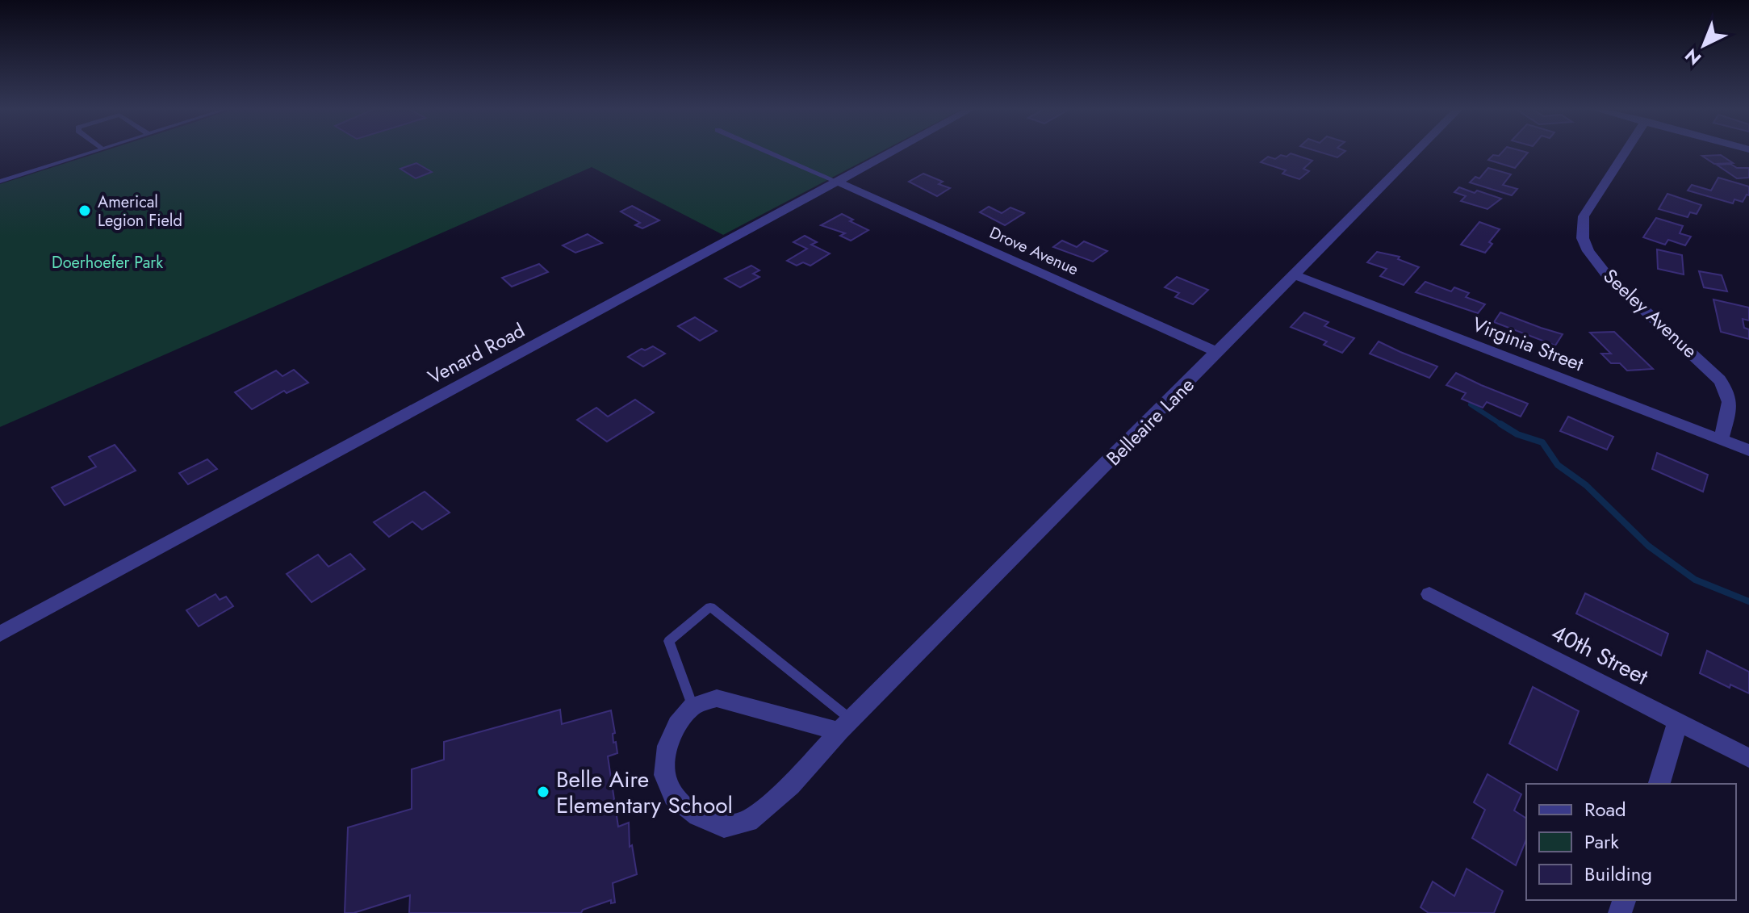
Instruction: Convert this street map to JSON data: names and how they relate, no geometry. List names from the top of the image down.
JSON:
{
  "streets": {
    "street": [
      "Drove Avenue",
      "Seeley Avenue",
      "Virginia Street",
      "Venard Road",
      "Belleaire Lane",
      "40th Street"
    ]
  },
  "crossings": [
    ["Drove Avenue", "Venard Road"],
    ["Drove Avenue", "Belleaire Lane"],
    ["Seeley Avenue", "Virginia Street"],
    ["Virginia Street", "Belleaire Lane"]
  ],
  "parks": ["Doerhoefer Park"],
  "places": ["Americal Legion Field", "Belle Aire Elementary School"],
  "legend": ["Road", "Park", "Building"],
  "north": "bottom left"
}
